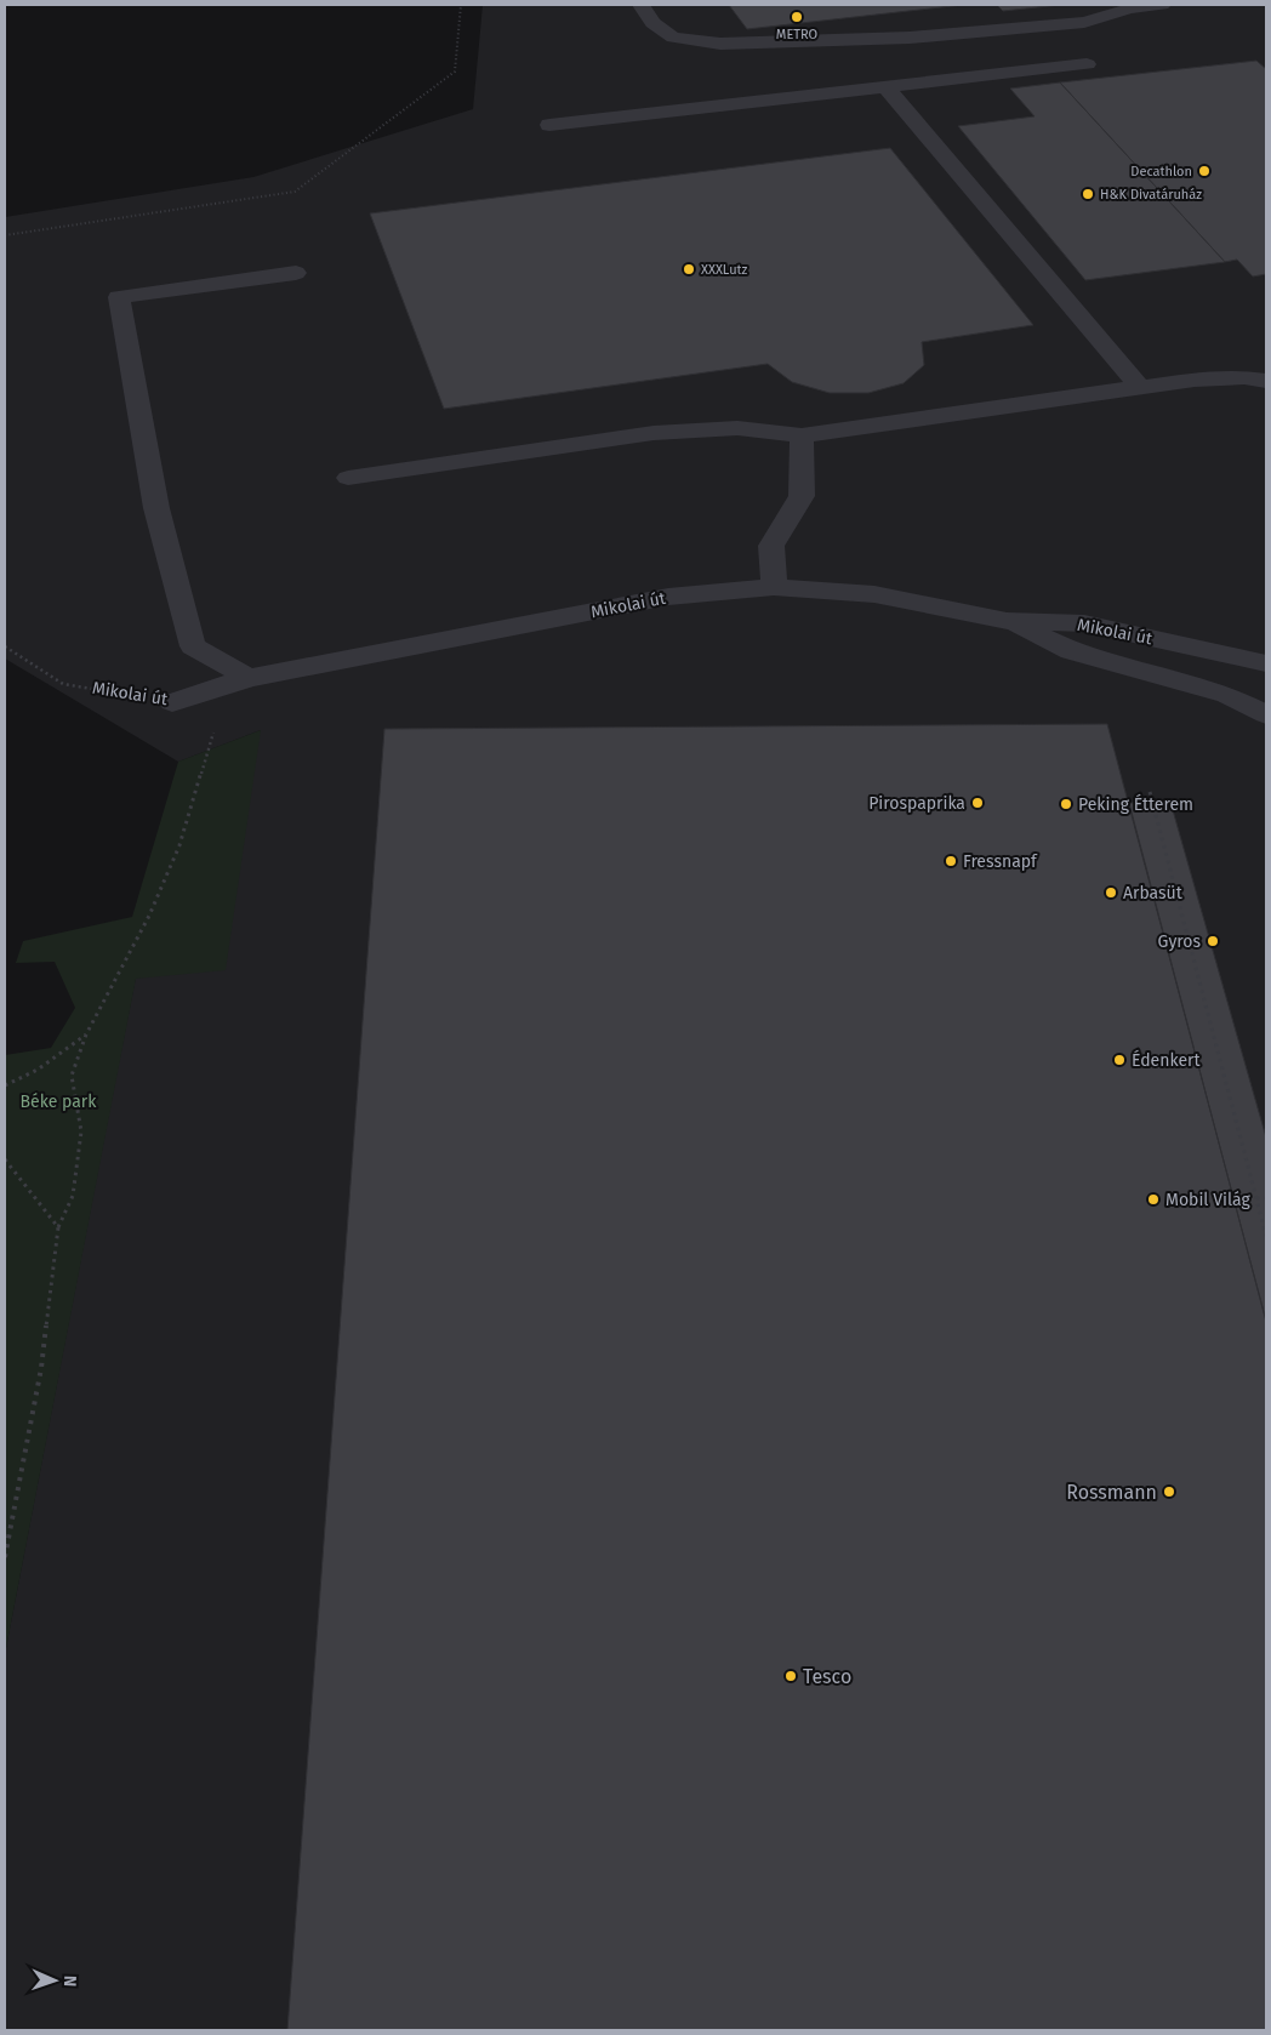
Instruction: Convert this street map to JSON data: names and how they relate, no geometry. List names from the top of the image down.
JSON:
{
  "streets": {
    "street": ["Mikolai út"]
  },
  "parks": ["Béke park"],
  "places": [
    "METRO",
    "Decathlon",
    "H&K Divatáruház",
    "XXXLutz",
    "Pirospaprika",
    "Peking Étterem",
    "Fressnapf",
    "Arbasüt",
    "Gyros",
    "Édenkert",
    "Mobil Világ",
    "Rossmann",
    "Tesco"
  ],
  "north": "right"
}
